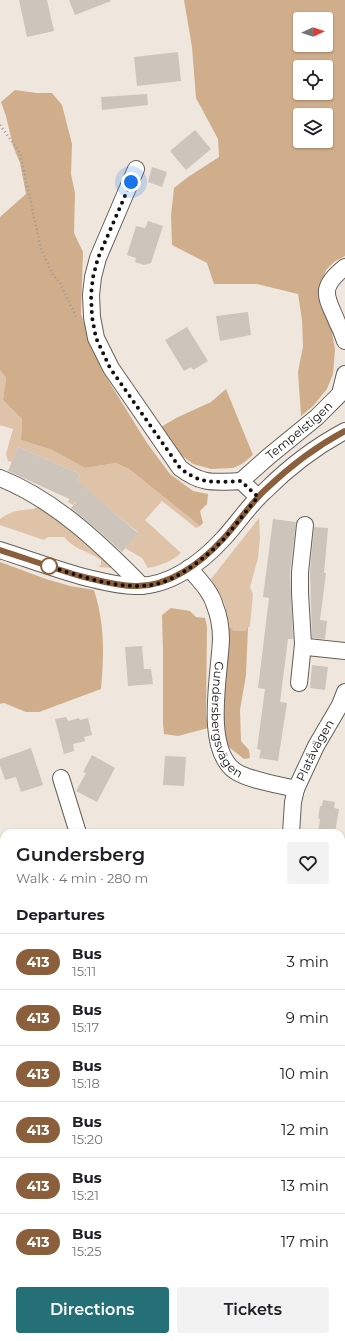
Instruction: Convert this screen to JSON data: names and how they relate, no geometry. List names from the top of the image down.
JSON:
{
  "streets": {
    "street": ["Tempelstigen", "Gundersbergsvägen", "Platåvägen"]
  },
  "crossings": [
    ["Gundersbergsvägen", "Platåvägen"]
  ],
  "lines": ["bus line 413"],
  "north": "right",
  "page": {
    "heading": [
      ["Gundersberg", "Walk · 4 min · 280 m"],
      "Departures"
    ],
    "list": [
      {
        "mark": "413",
        "name": "Bus",
        "note": "15:11",
        "value": "3 min"
      },
      {
        "mark": "413",
        "name": "Bus",
        "note": "15:17",
        "value": "9 min"
      },
      {
        "mark": "413",
        "name": "Bus",
        "note": "15:18",
        "value": "10 min"
      },
      {
        "mark": "413",
        "name": "Bus",
        "note": "15:20",
        "value": "12 min"
      },
      {
        "mark": "413",
        "name": "Bus",
        "note": "15:21",
        "value": "13 min"
      },
      {
        "mark": "413",
        "name": "Bus",
        "note": "15:25",
        "value": "17 min"
      }
    ],
    "buttons": ["Directions", "Tickets"]
  }
}
